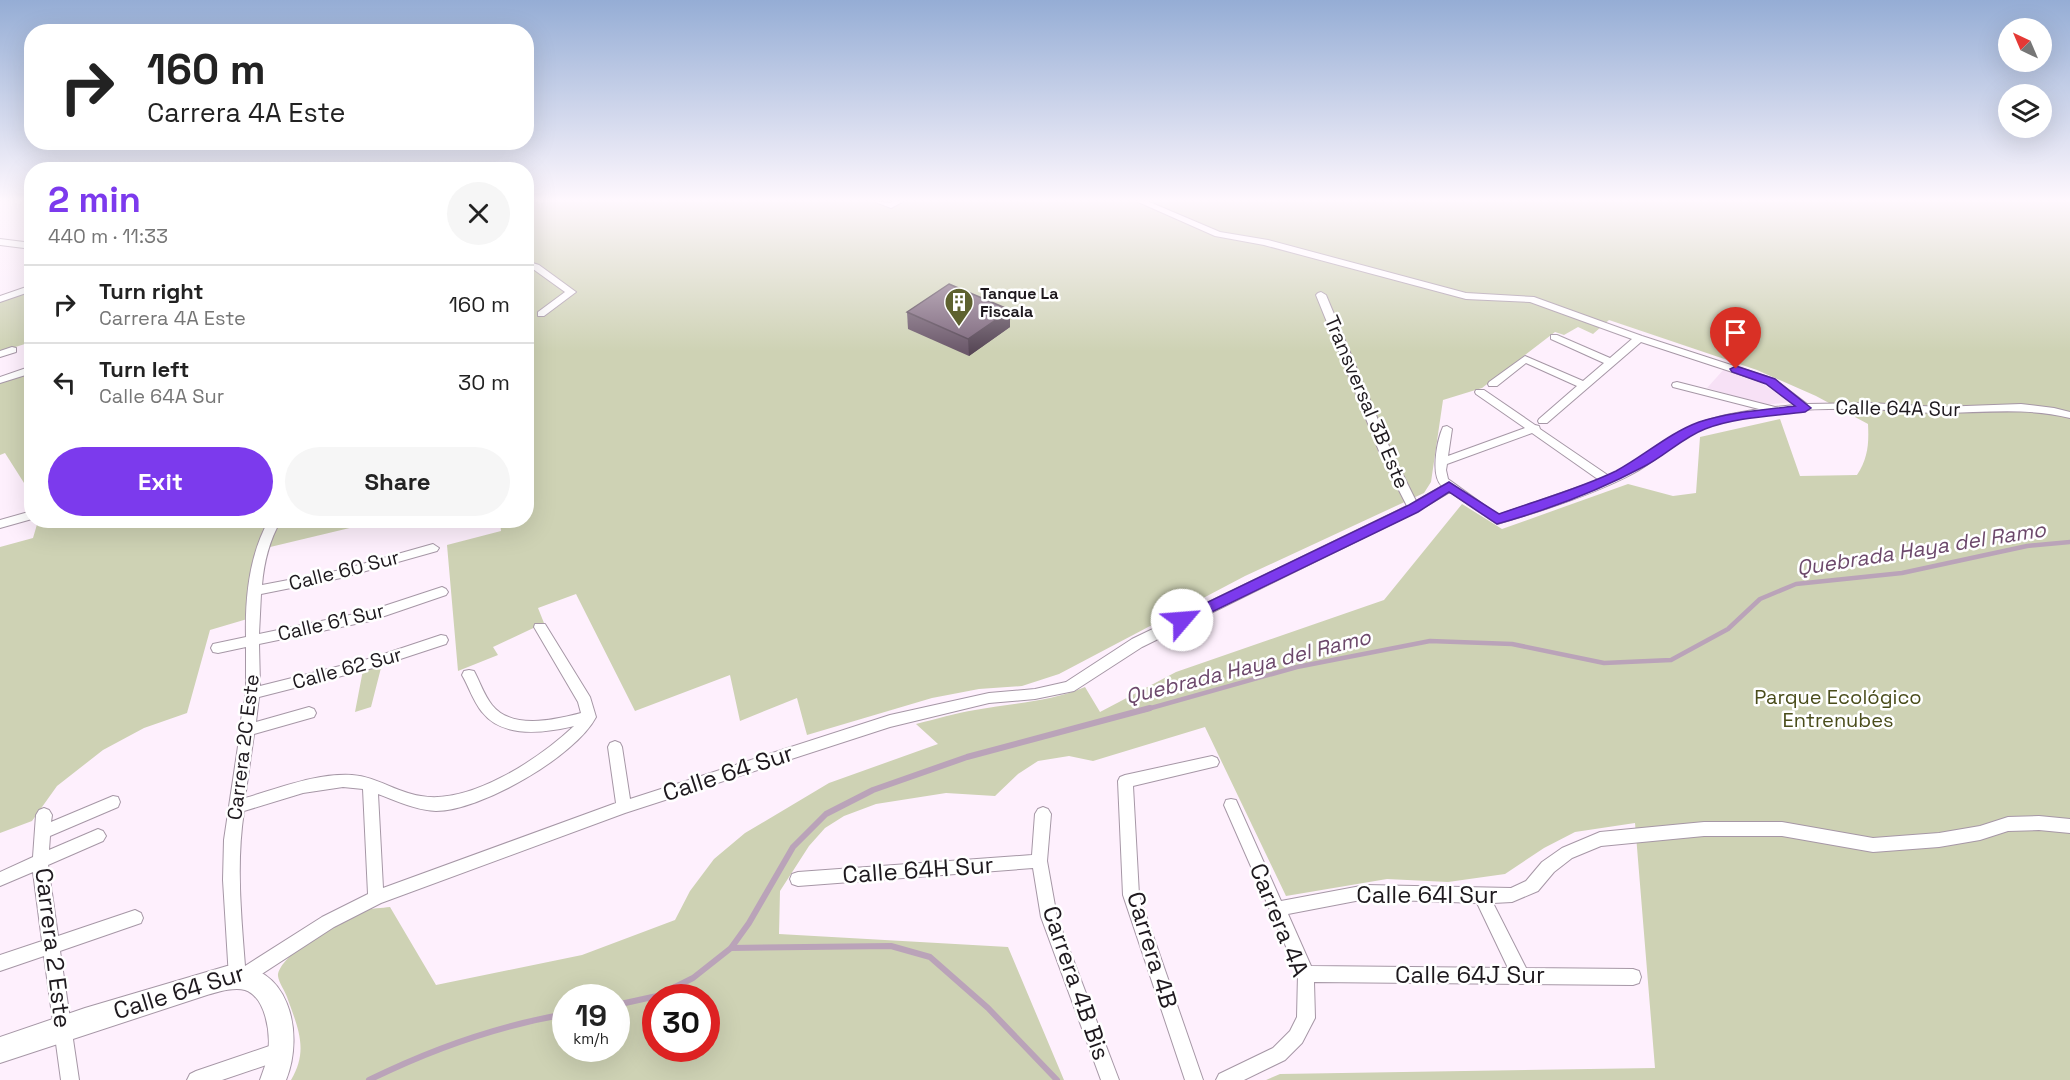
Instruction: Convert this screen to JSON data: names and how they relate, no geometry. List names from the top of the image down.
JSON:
{
  "streets": {
    "street": [
      "Transversal 3B Este",
      "Calle 64A Sur",
      "Calle 60 Sur",
      "Calle 61 Sur",
      "Calle 62 Sur",
      "Carrera 2C Este",
      "Calle 64 Sur",
      "Calle 64H Sur",
      "Calle 64I Sur",
      "Carrera 4A",
      "Carrera 2 Este",
      "Carrera 4B",
      "Calle 64J Sur",
      "Carrera 4B Bis"
    ]
  },
  "crossings": [
    ["Transversal 3B Este", "Calle 64 Sur"],
    ["Calle 64A Sur", "Calle 64 Sur"],
    ["Calle 60 Sur", "Carrera 2C Este"],
    ["Calle 61 Sur", "Carrera 2C Este"],
    ["Calle 62 Sur", "Carrera 2C Este"],
    ["Carrera 2C Este", "Calle 64 Sur"],
    ["Calle 64 Sur", "Carrera 2 Este"],
    ["Calle 64H Sur", "Carrera 4B Bis"],
    ["Calle 64I Sur", "Carrera 4A"],
    ["Carrera 4A", "Calle 64J Sur"]
  ],
  "water": ["Quebrada Haya del Ramo"],
  "parks": ["Parque Ecológico Entrenubes"],
  "places": {
    "building": ["Tanque La Fiscala"]
  },
  "north": "top left",
  "page": {
    "turn": ["160 m", "Carrera 4A Este"],
    "heading": ["2 min", "440 m · 11:33"],
    "list": [
      {
        "name": "Turn right",
        "note": "Carrera 4A Este",
        "value": "160 m"
      },
      {
        "name": "Turn left",
        "note": "Calle 64A Sur",
        "value": "30 m"
      }
    ],
    "buttons": ["Exit", "Share"],
    "speed": "19 km/h",
    "limit": "30"
  }
}
